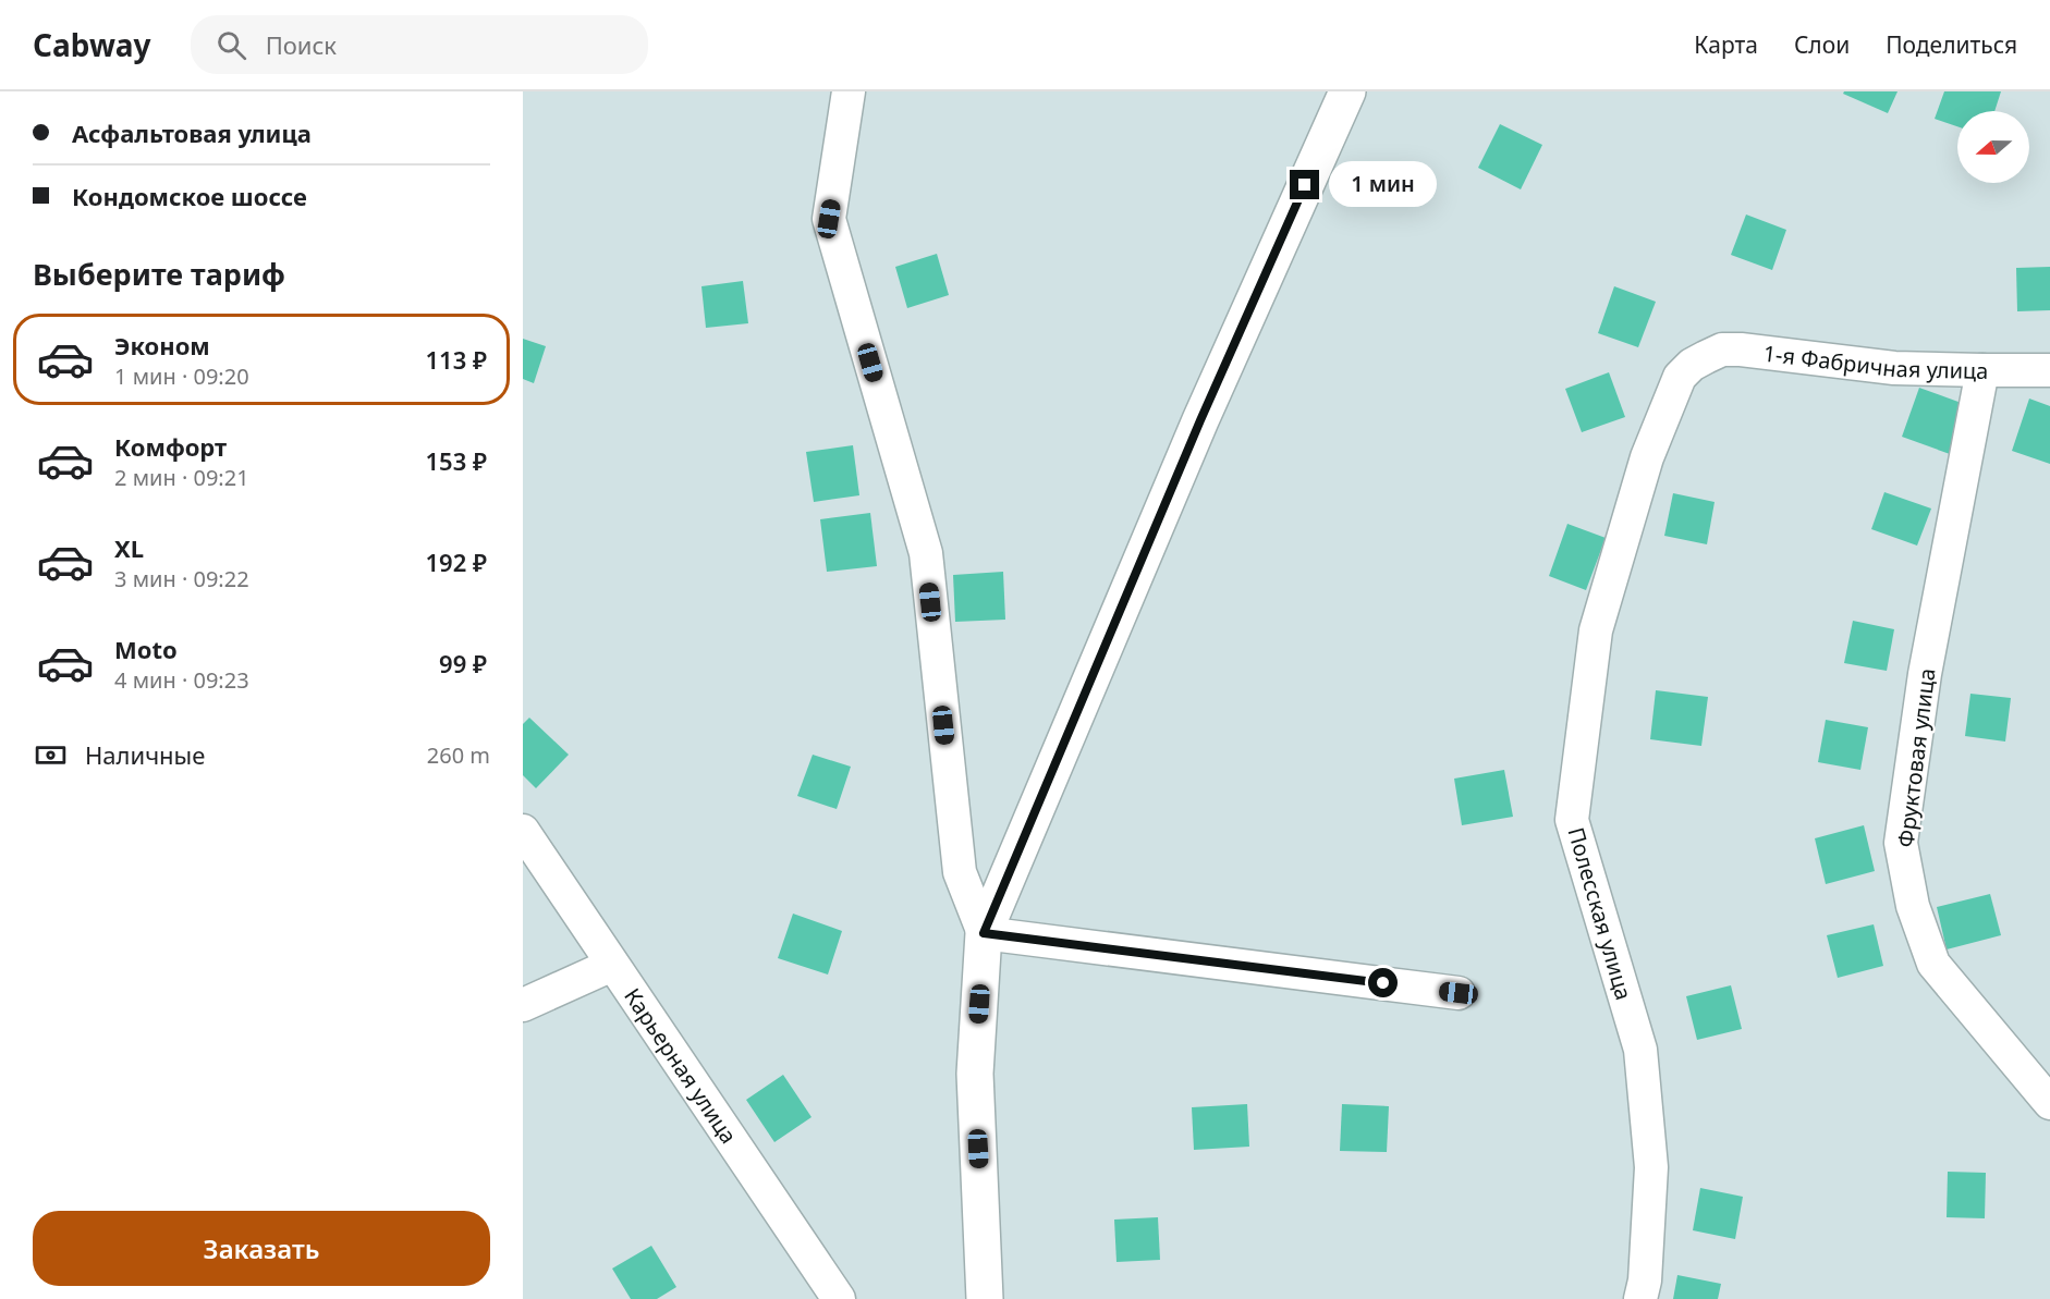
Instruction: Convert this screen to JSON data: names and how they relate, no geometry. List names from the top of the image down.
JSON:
{
  "streets": {
    "street": [
      "1-я Фабричная улица",
      "Фруктовая улица",
      "Полесская улица",
      "Карьерная улица"
    ]
  },
  "crossings": [
    ["1-я Фабричная улица", "Фруктовая улица"],
    ["1-я Фабричная улица", "Полесская улица"]
  ],
  "north": "left",
  "page": {
    "header": "Cabway",
    "search": "Поиск",
    "nav": ["Карта", "Слои", "Поделиться"],
    "banner": ["Асфальтовая улица", "Кондомское шоссе"],
    "bubble": "1 мин",
    "heading": "Выберите тариф",
    "list": [
      {
        "name": "Эконом",
        "note": "1 мин · 09:20",
        "value": "113 ₽"
      },
      {
        "name": "Комфорт",
        "note": "2 мин · 09:21",
        "value": "153 ₽"
      },
      {
        "name": "XL",
        "note": "3 мин · 09:22",
        "value": "192 ₽"
      },
      {
        "name": "Moto",
        "note": "4 мин · 09:23",
        "value": "99 ₽"
      }
    ],
    "pay": ["Наличные", "260 m"],
    "buttons": "Заказать"
  }
}
